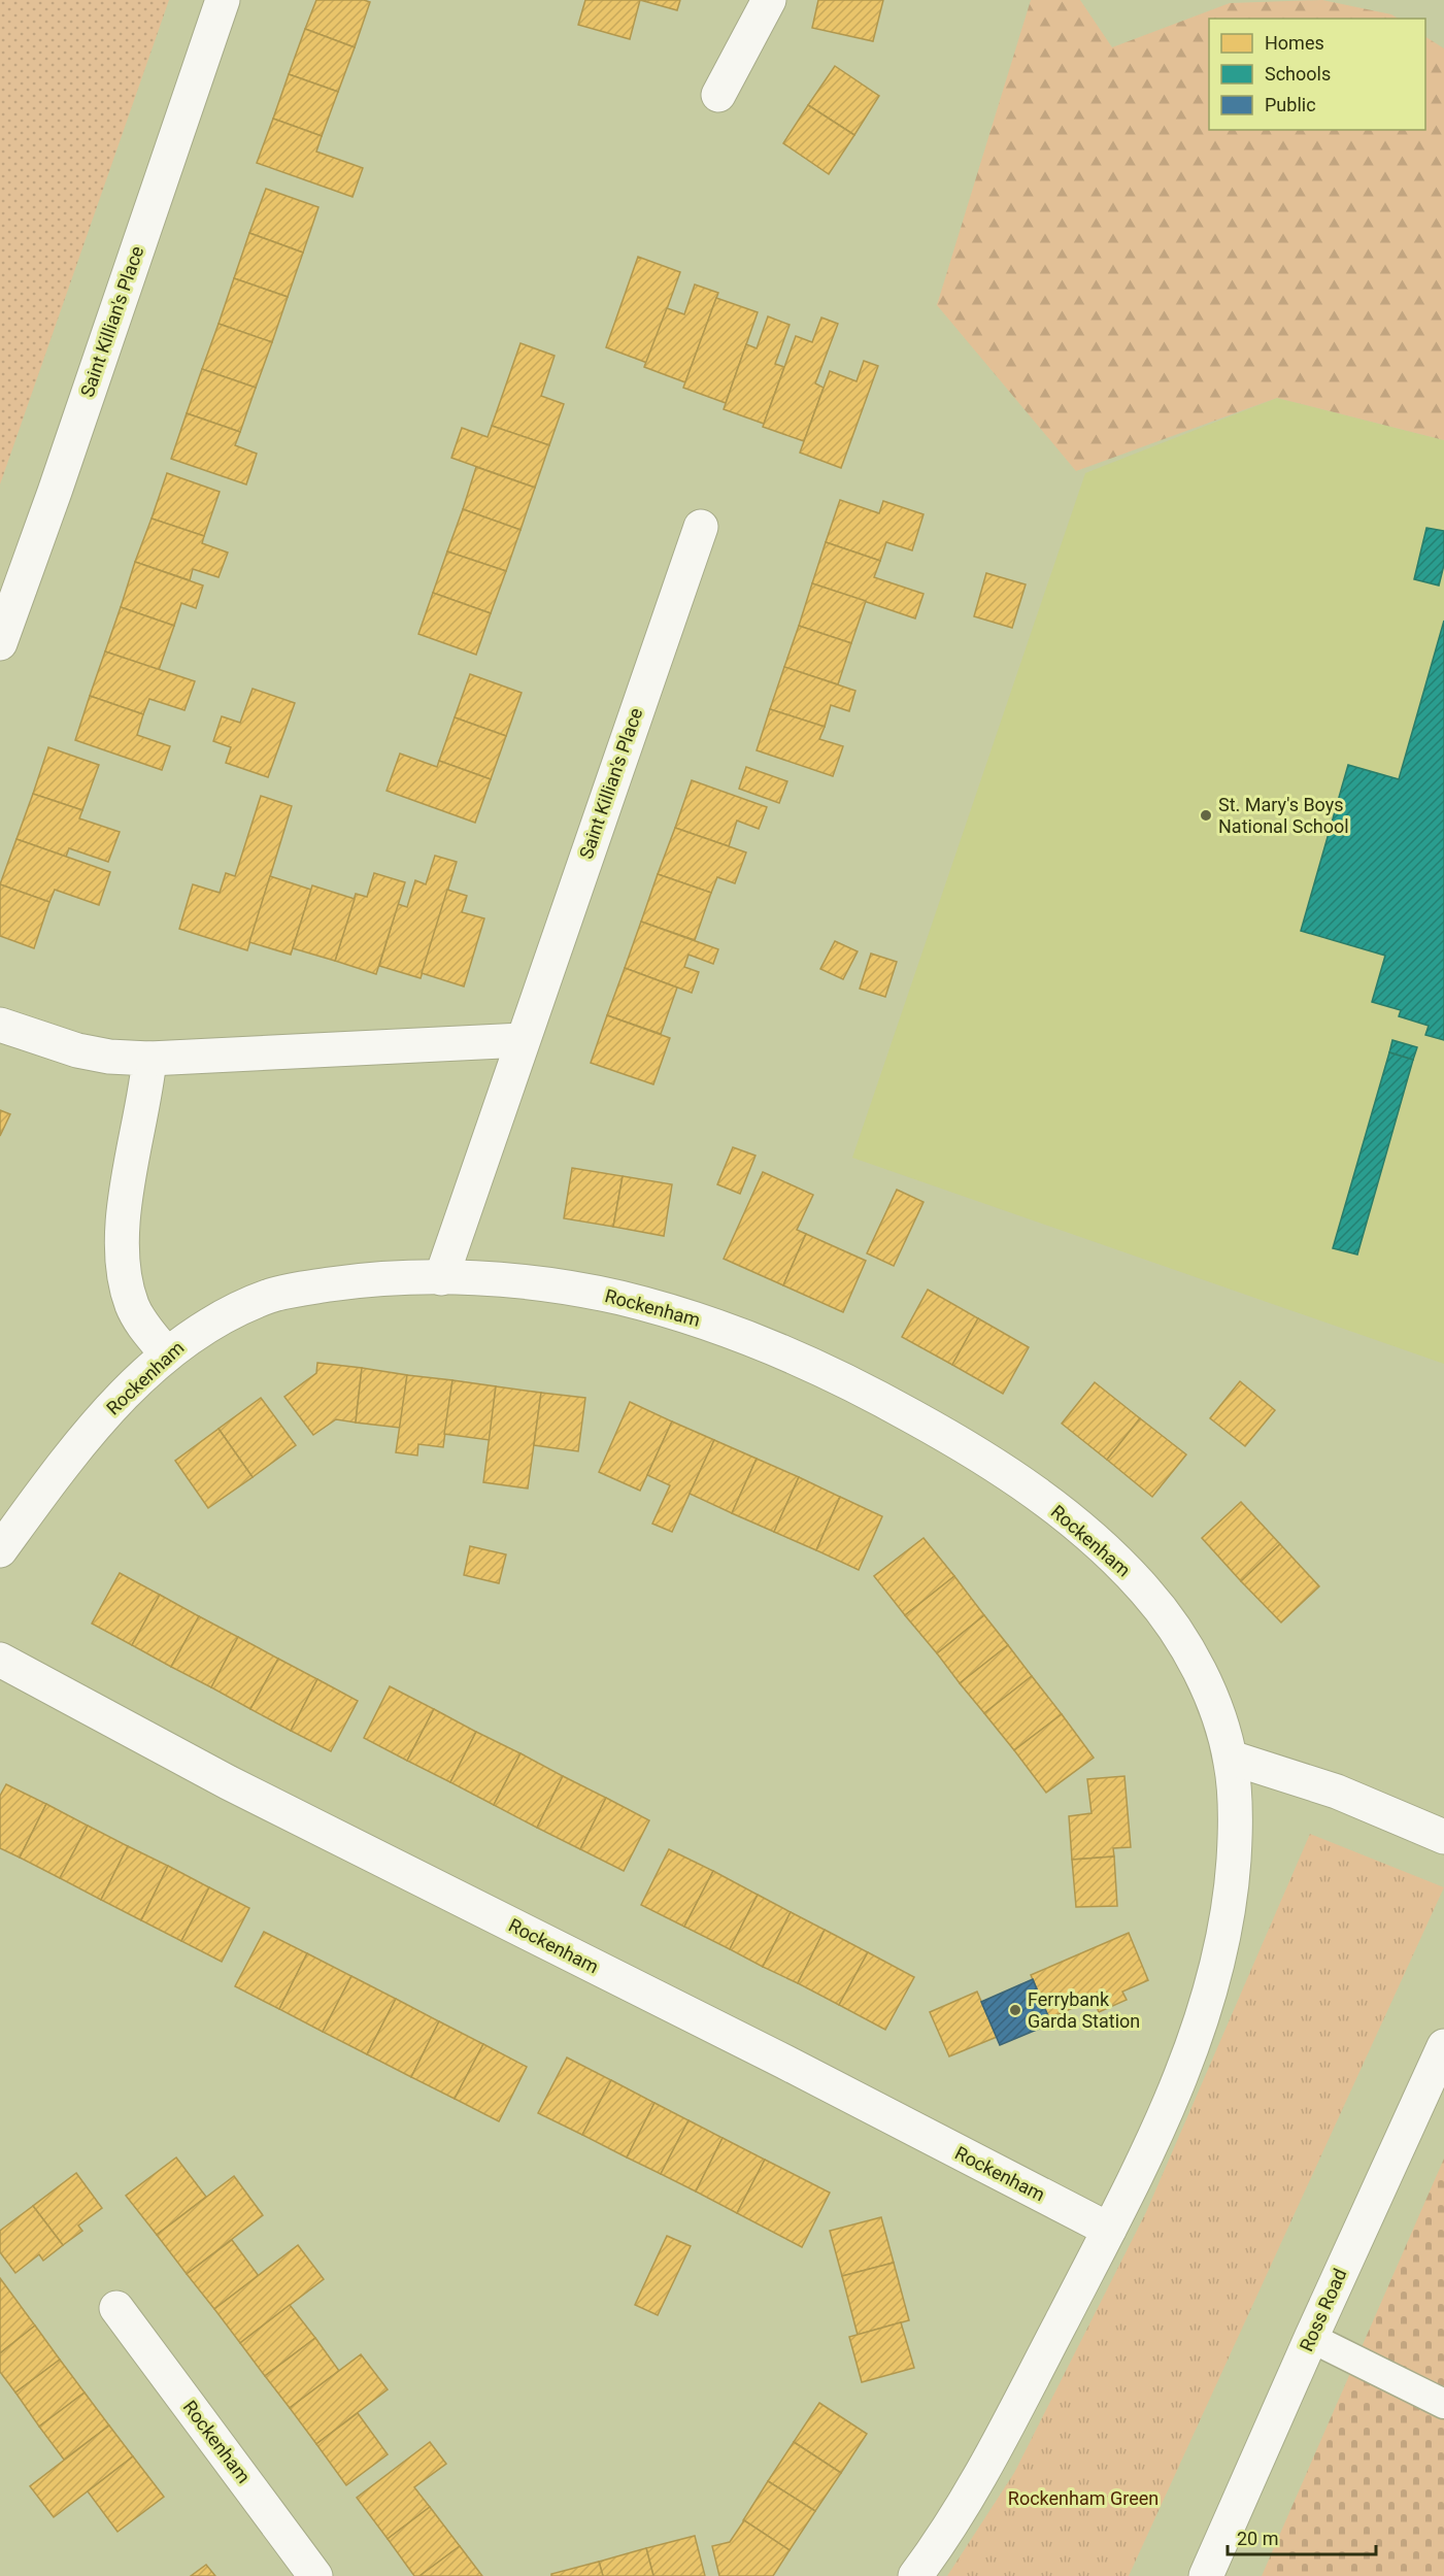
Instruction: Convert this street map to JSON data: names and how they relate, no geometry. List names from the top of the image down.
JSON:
{
  "streets": {
    "street": ["Saint Killian's Place", "Rockenham", "Ross Road"]
  },
  "crossings": [
    ["Saint Killian's Place", "Rockenham"]
  ],
  "parks": ["Rockenham Green"],
  "places": ["St. Mary's Boys National School", "Ferrybank Garda Station"],
  "legend": ["Homes", "Schools", "Public"],
  "scale_bar": "20 m"
}
